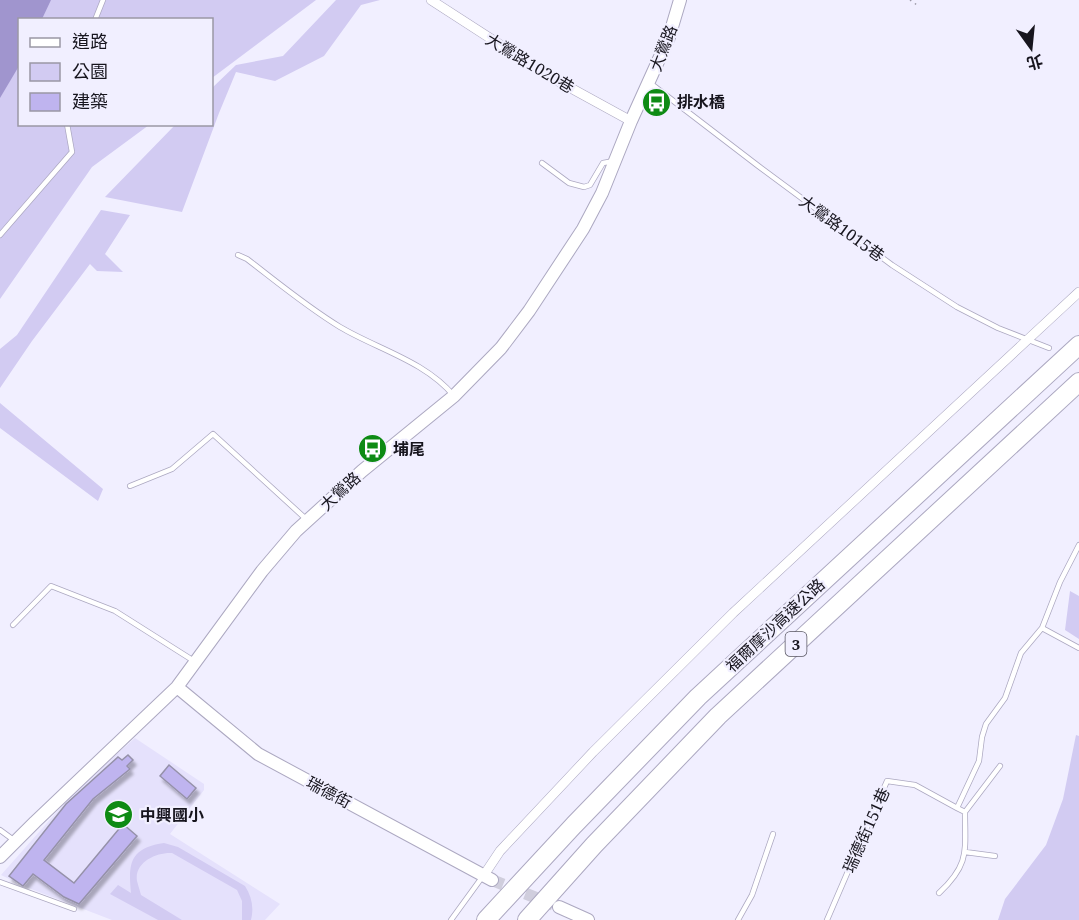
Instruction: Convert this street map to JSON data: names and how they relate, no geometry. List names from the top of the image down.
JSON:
{
  "streets": {
    "highway": ["福爾摩沙高速公路", "3"],
    "street": ["大鶯路", "大鶯路1020巷", "瑞德街"],
    "lane": ["大鶯路1015巷", "瑞德街151巷"]
  },
  "crossings": [
    ["大鶯路", "大鶯路1020巷"],
    ["大鶯路", "大鶯路1015巷"],
    ["大鶯路", "瑞德街"]
  ],
  "places": {
    "bus stop": ["排水橋", "埔尾"],
    "school or university": ["中興國小"]
  },
  "legend": ["道路", "公園", "建築"],
  "north": "bottom"
}
